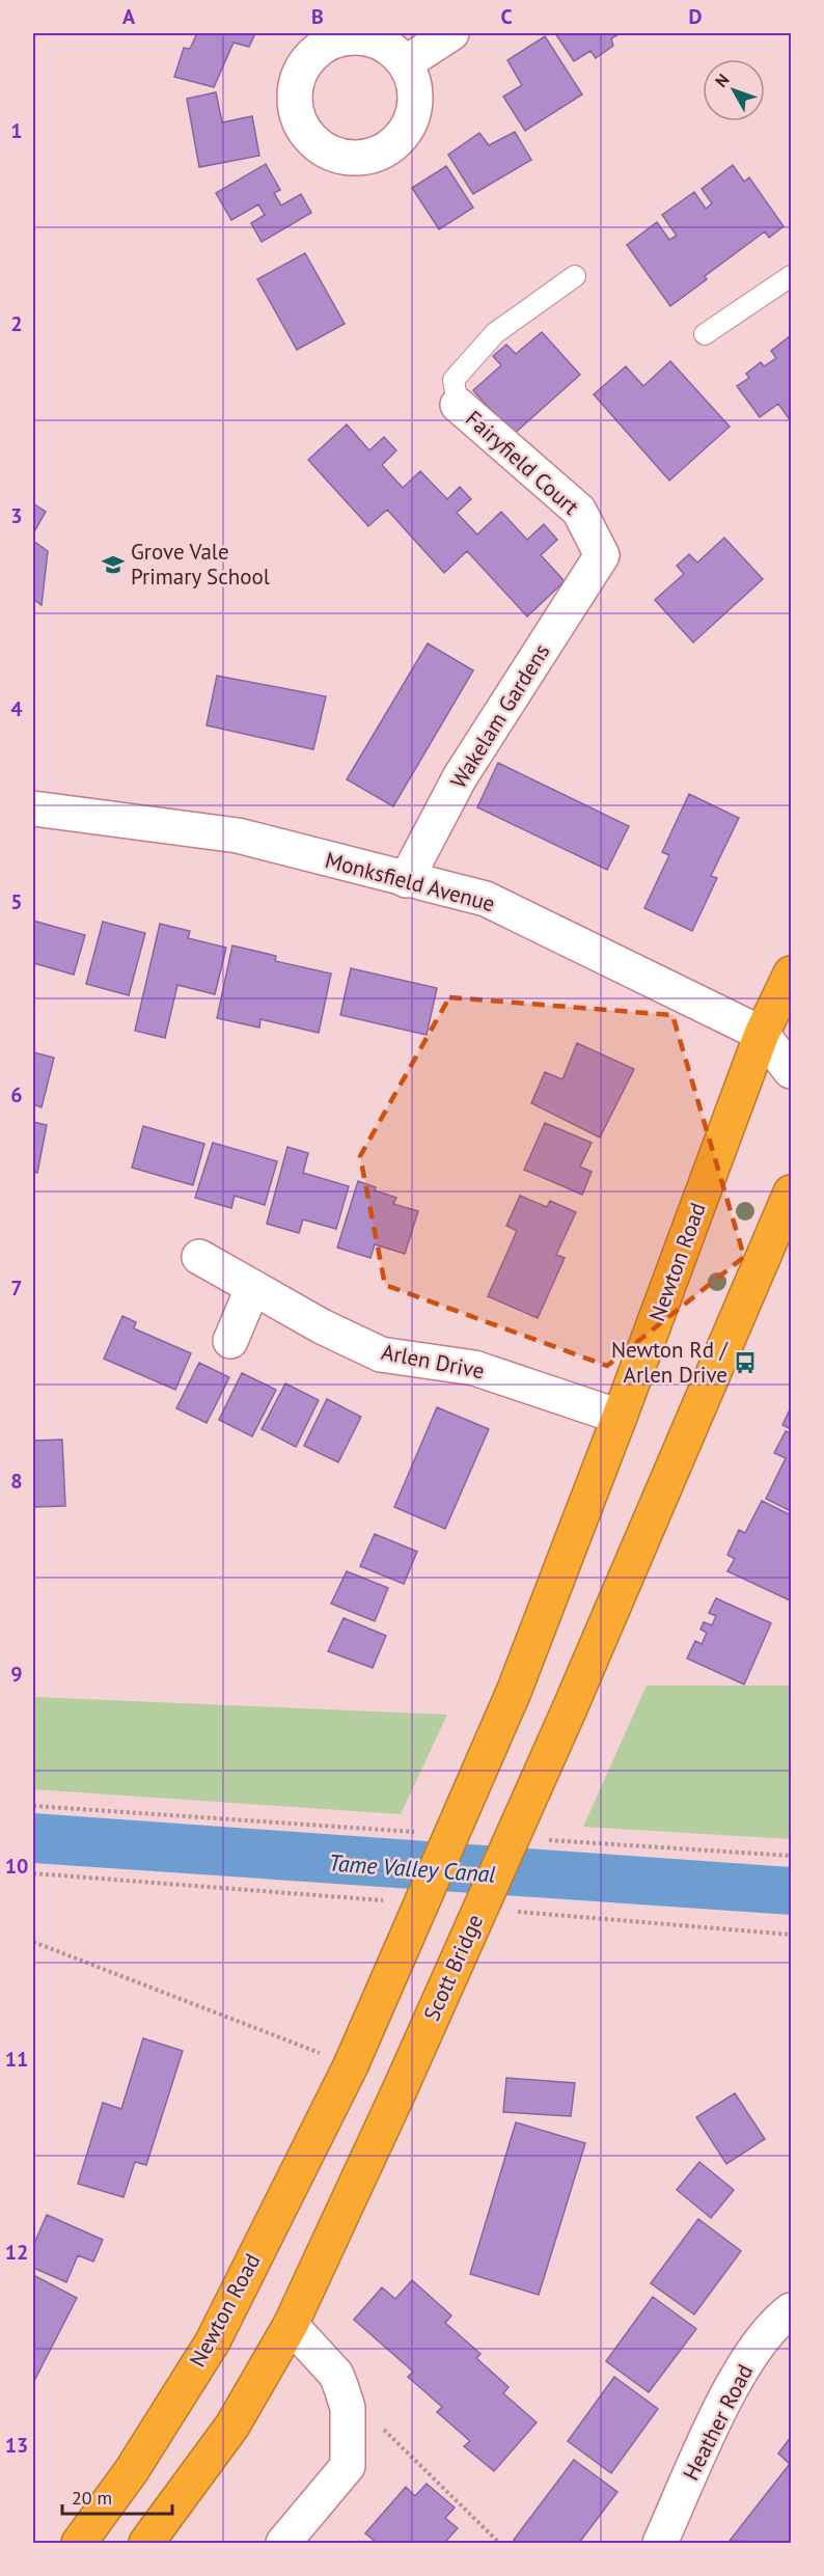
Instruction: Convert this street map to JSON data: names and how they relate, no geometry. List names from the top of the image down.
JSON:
{
  "streets": {
    "highway": ["Newton Road", "Scott Bridge"],
    "street": [
      "Fairyfield Court",
      "Wakelam Gardens",
      "Monksfield Avenue",
      "Arlen Drive",
      "Heather Road"
    ]
  },
  "crossings": [
    ["Fairyfield Court", "Wakelam Gardens"],
    ["Wakelam Gardens", "Monksfield Avenue"],
    ["Monksfield Avenue", "Newton Road"],
    ["Newton Road", "Arlen Drive"]
  ],
  "water": ["Tame Valley Canal"],
  "places": {
    "school or university": ["Grove Vale Primary School"],
    "bus stop": ["Newton Rd / Arlen Drive"]
  },
  "scale_bar": "20 m",
  "north": "top left",
  "grid": {
    "columns": [
      "A",
      "B",
      "C",
      "D"
    ],
    "rows": [
      "1",
      "2",
      "3",
      "4",
      "5",
      "6",
      "7",
      "8",
      "9",
      "10",
      "11",
      "12",
      "13"
    ]
  }
}
